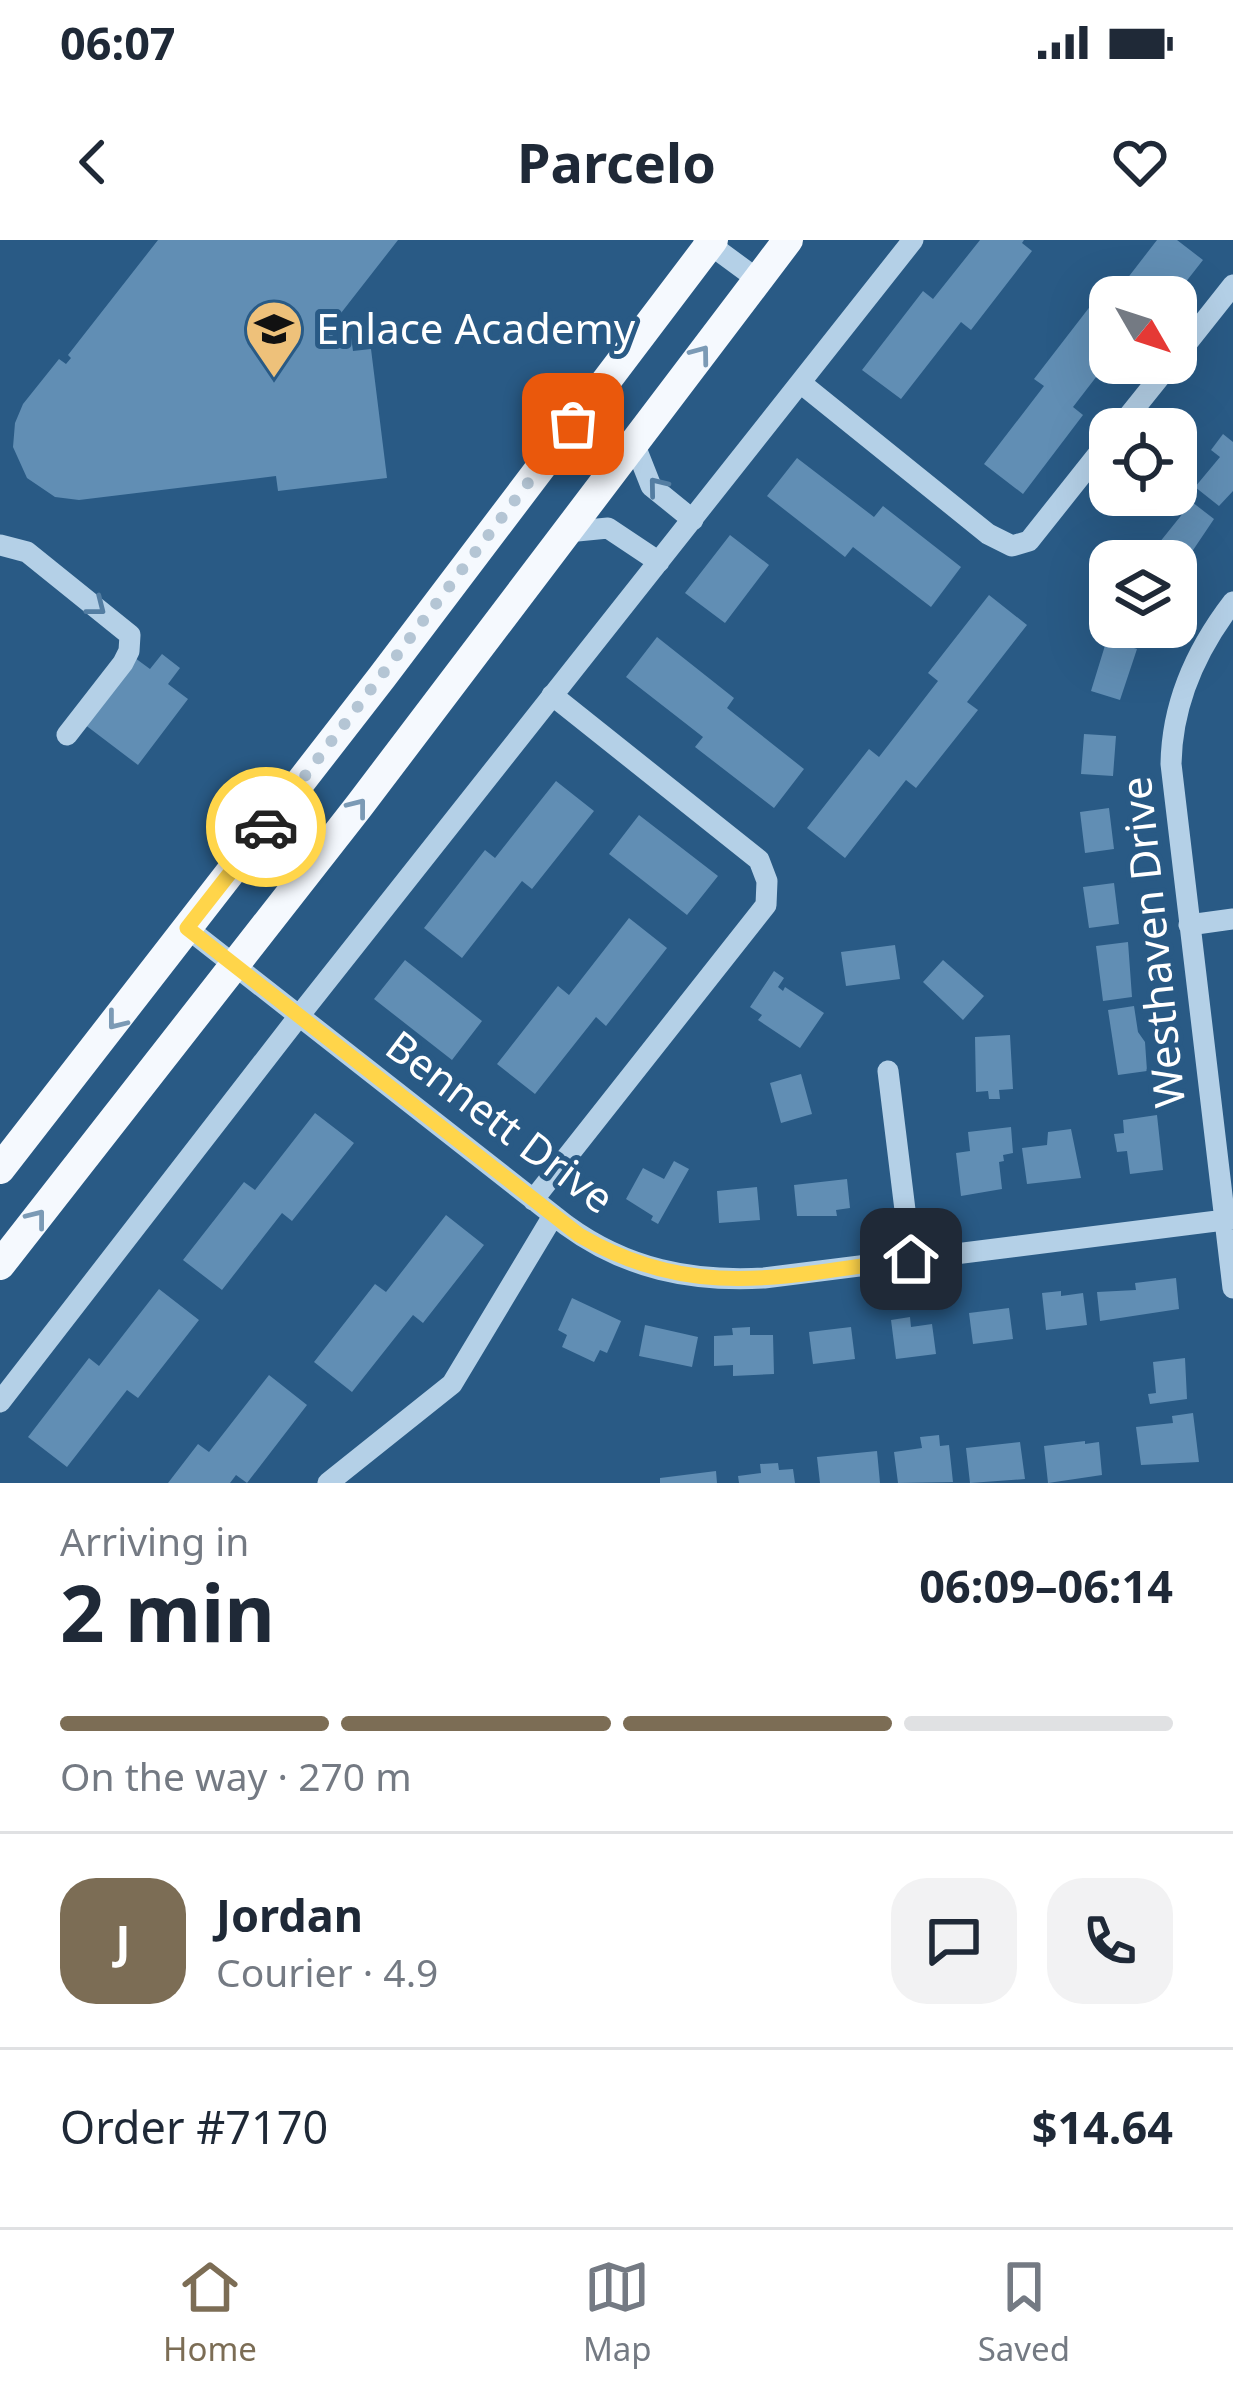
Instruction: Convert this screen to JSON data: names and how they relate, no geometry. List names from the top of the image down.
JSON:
{
  "streets": {
    "street": ["Westhaven Drive", "Bennett Drive"]
  },
  "crossings": [
    ["Westhaven Drive", "Bennett Drive"]
  ],
  "places": {
    "school or university": ["Enlace Academy"]
  },
  "north": "bottom right",
  "page": {
    "status": "06:07",
    "header": "Parcelo",
    "heading": ["2 min", "Arriving in", "06:09–06:14"],
    "panel": [
      "Jordan",
      "Courier · 4.9",
      "Order #7170",
      "$14.64"
    ],
    "bar": "On the way · 270 m",
    "round": "J",
    "tabs": ["Home", "Map", "Saved"]
  }
}
